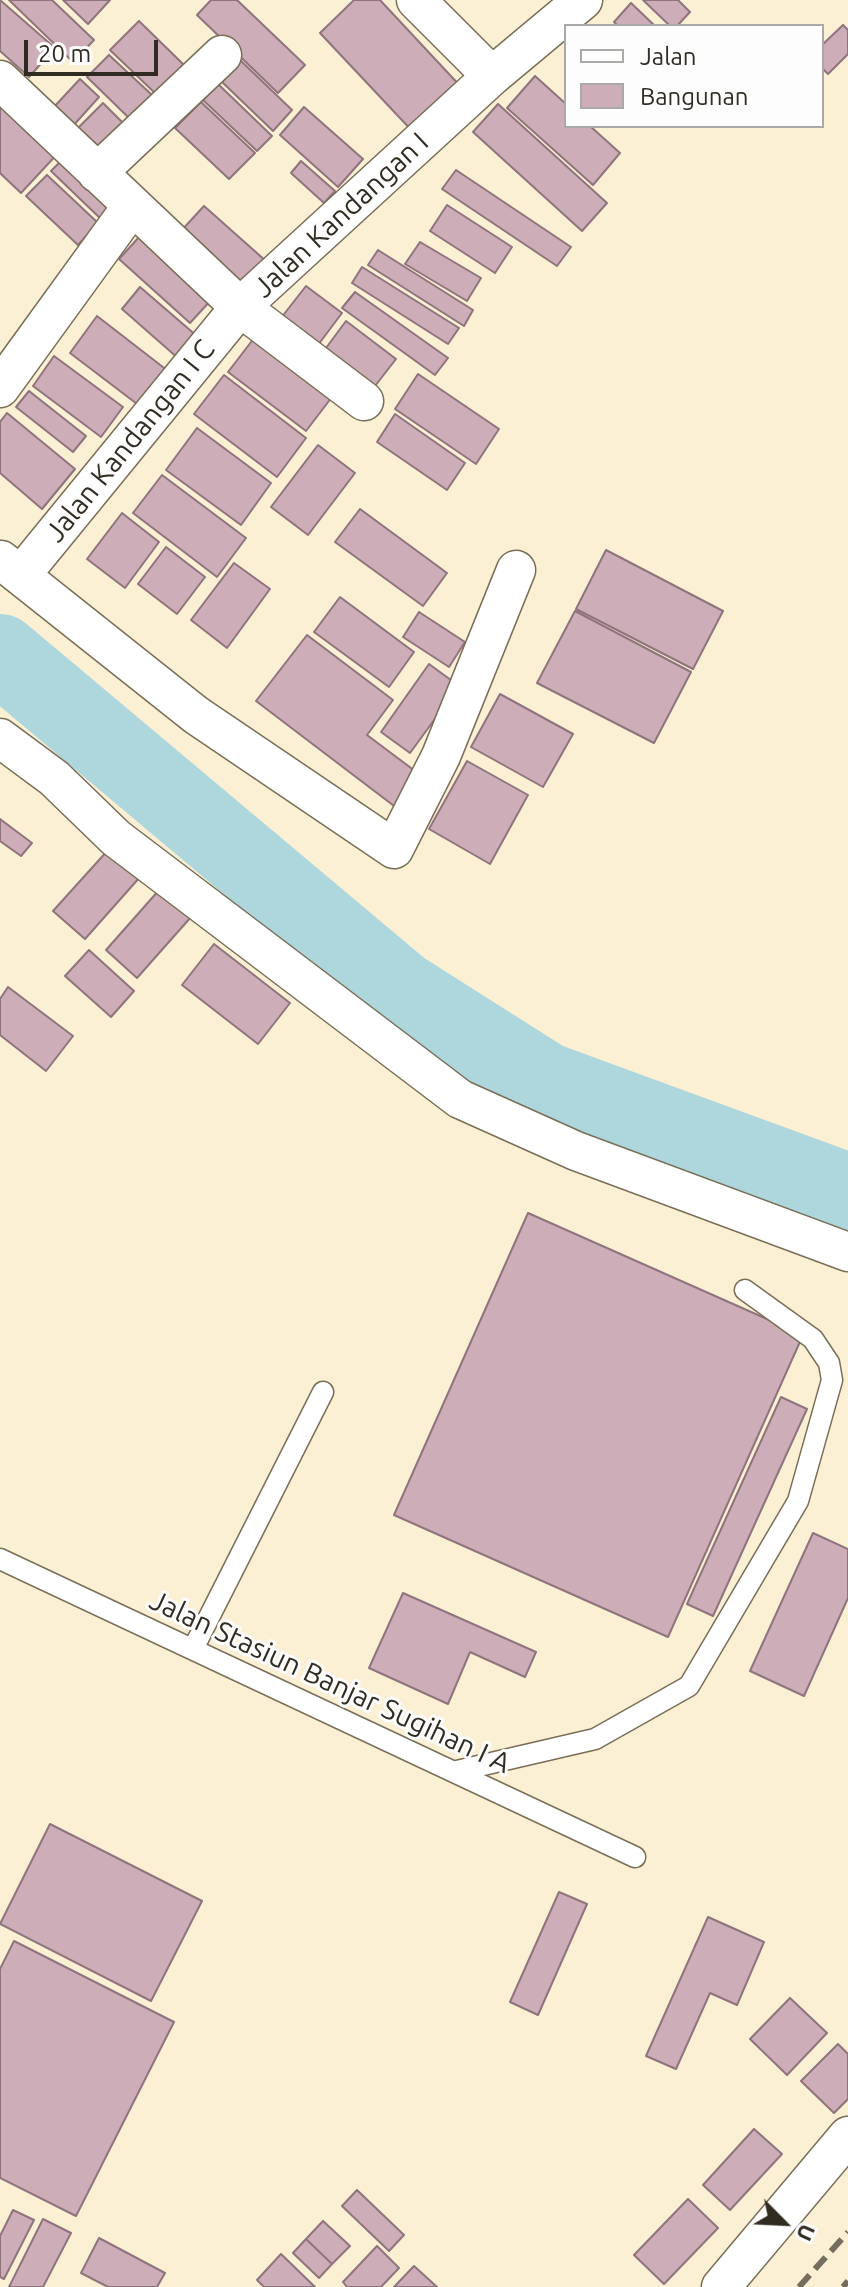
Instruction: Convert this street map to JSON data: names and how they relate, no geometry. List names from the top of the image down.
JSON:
{
  "streets": {
    "street": ["Jalan Kandangan I", "Jalan Kandangan I C"],
    "lane": ["Jalan Stasiun Banjar Sugihan I A"]
  },
  "crossings": [
    ["Jalan Kandangan I", "Jalan Kandangan I C"]
  ],
  "legend": ["Jalan", "Bangunan"],
  "scale_bar": "20 m",
  "north": "bottom right"
}
